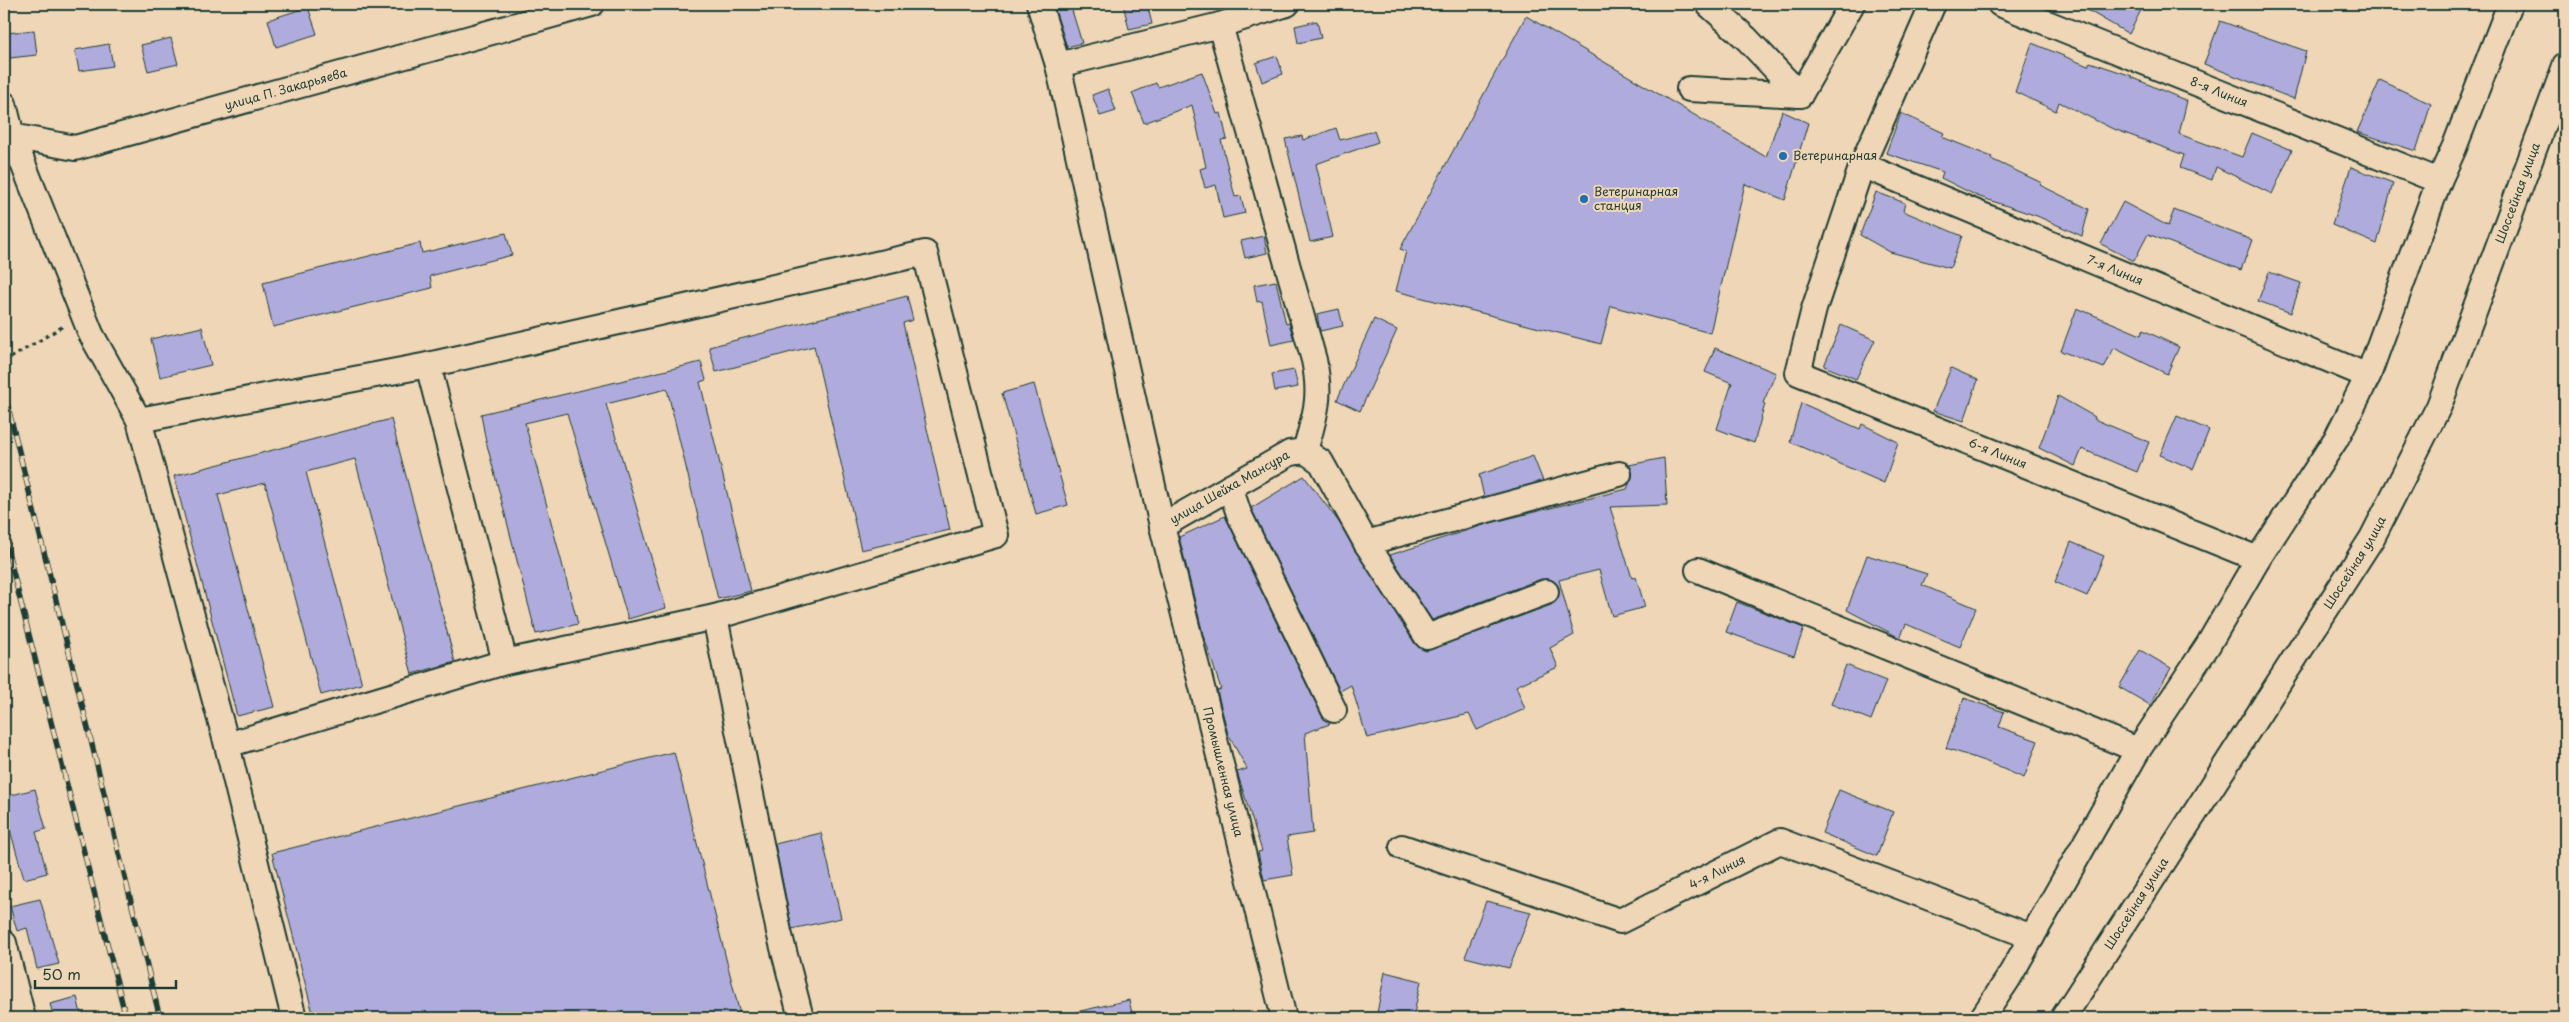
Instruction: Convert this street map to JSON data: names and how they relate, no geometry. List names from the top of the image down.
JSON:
{
  "streets": {
    "street": [
      "улица П. Закарьяева",
      "8-я Линия",
      "Шоссейная улица",
      "7-я Линия",
      "6-я Линия",
      "улица Шейха Мансура",
      "Промышленная улица",
      "4-я Линия"
    ]
  },
  "crossings": [
    ["7-я Линия", "6-я Линия"],
    ["улица Шейха Мансура", "Промышленная улица"]
  ],
  "places": ["Ветеринарная", "Ветеринарная станция"],
  "scale_bar": "50 m"
}
